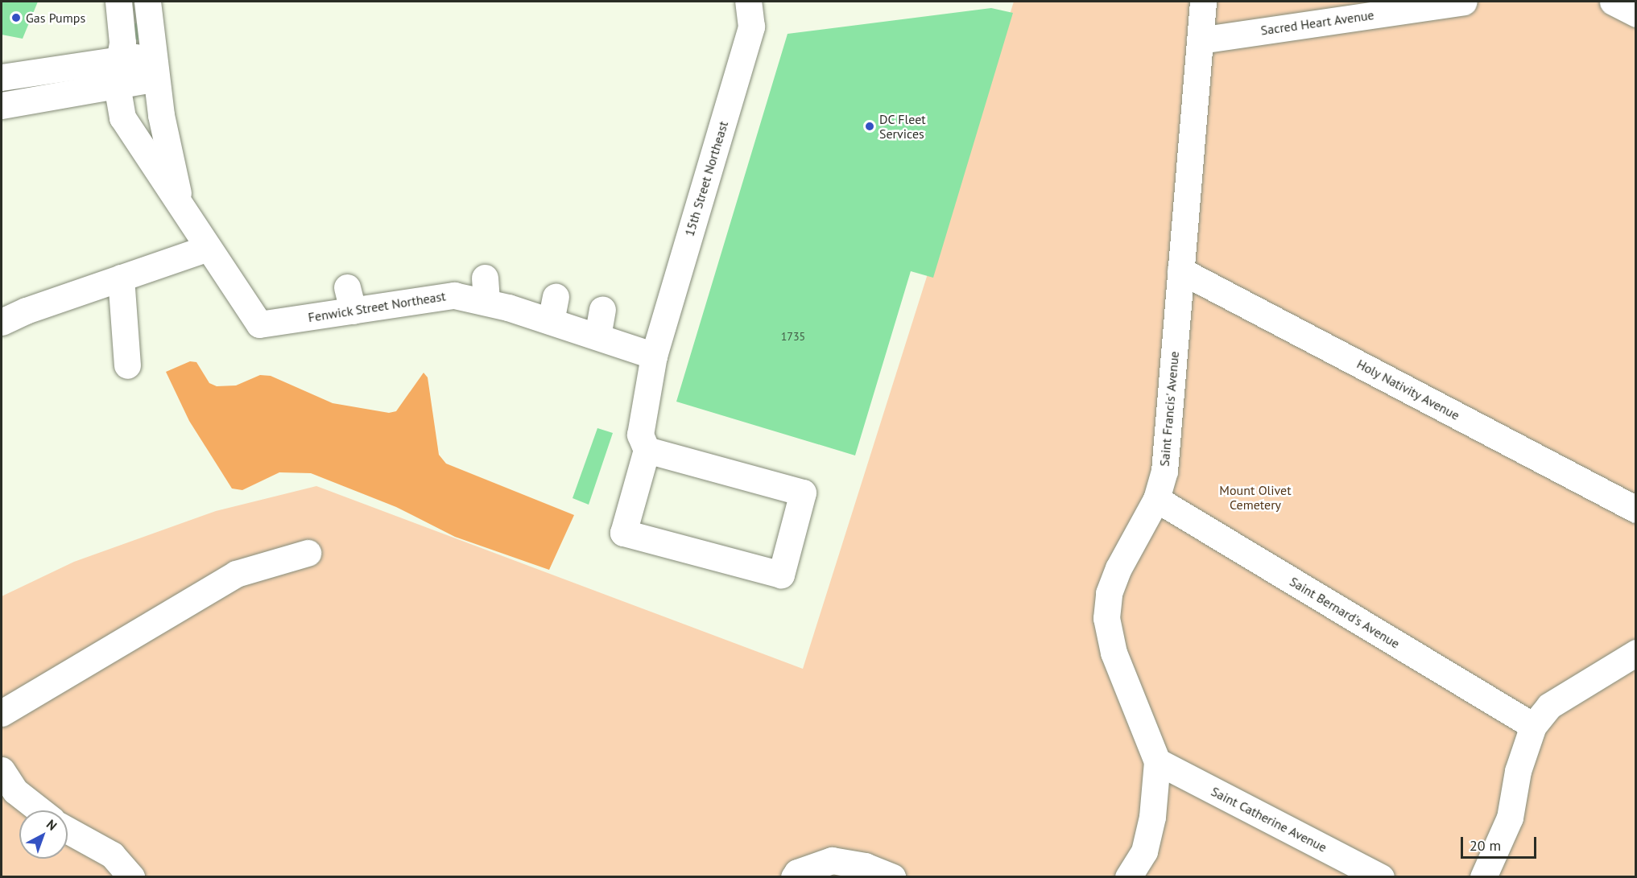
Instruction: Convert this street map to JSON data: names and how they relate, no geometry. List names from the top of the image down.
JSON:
{
  "streets": {
    "street": [
      "Sacred Heart Avenue",
      "15th Street Northeast",
      "Fenwick Street Northeast",
      "Holy Nativity Avenue",
      "Saint Francis' Avenue",
      "Saint Bernard's Avenue",
      "Saint Catherine Avenue"
    ]
  },
  "crossings": [
    ["Sacred Heart Avenue", "Saint Francis' Avenue"],
    ["15th Street Northeast", "Fenwick Street Northeast"],
    ["Holy Nativity Avenue", "Saint Francis' Avenue"],
    ["Saint Francis' Avenue", "Saint Bernard's Avenue"],
    ["Saint Francis' Avenue", "Saint Catherine Avenue"]
  ],
  "parks": ["Mount Olivet Cemetery"],
  "places": ["Gas Pumps", "DC Fleet Services"],
  "house_numbers": ["1735"],
  "scale_bar": "20 m",
  "north": "top right"
}
